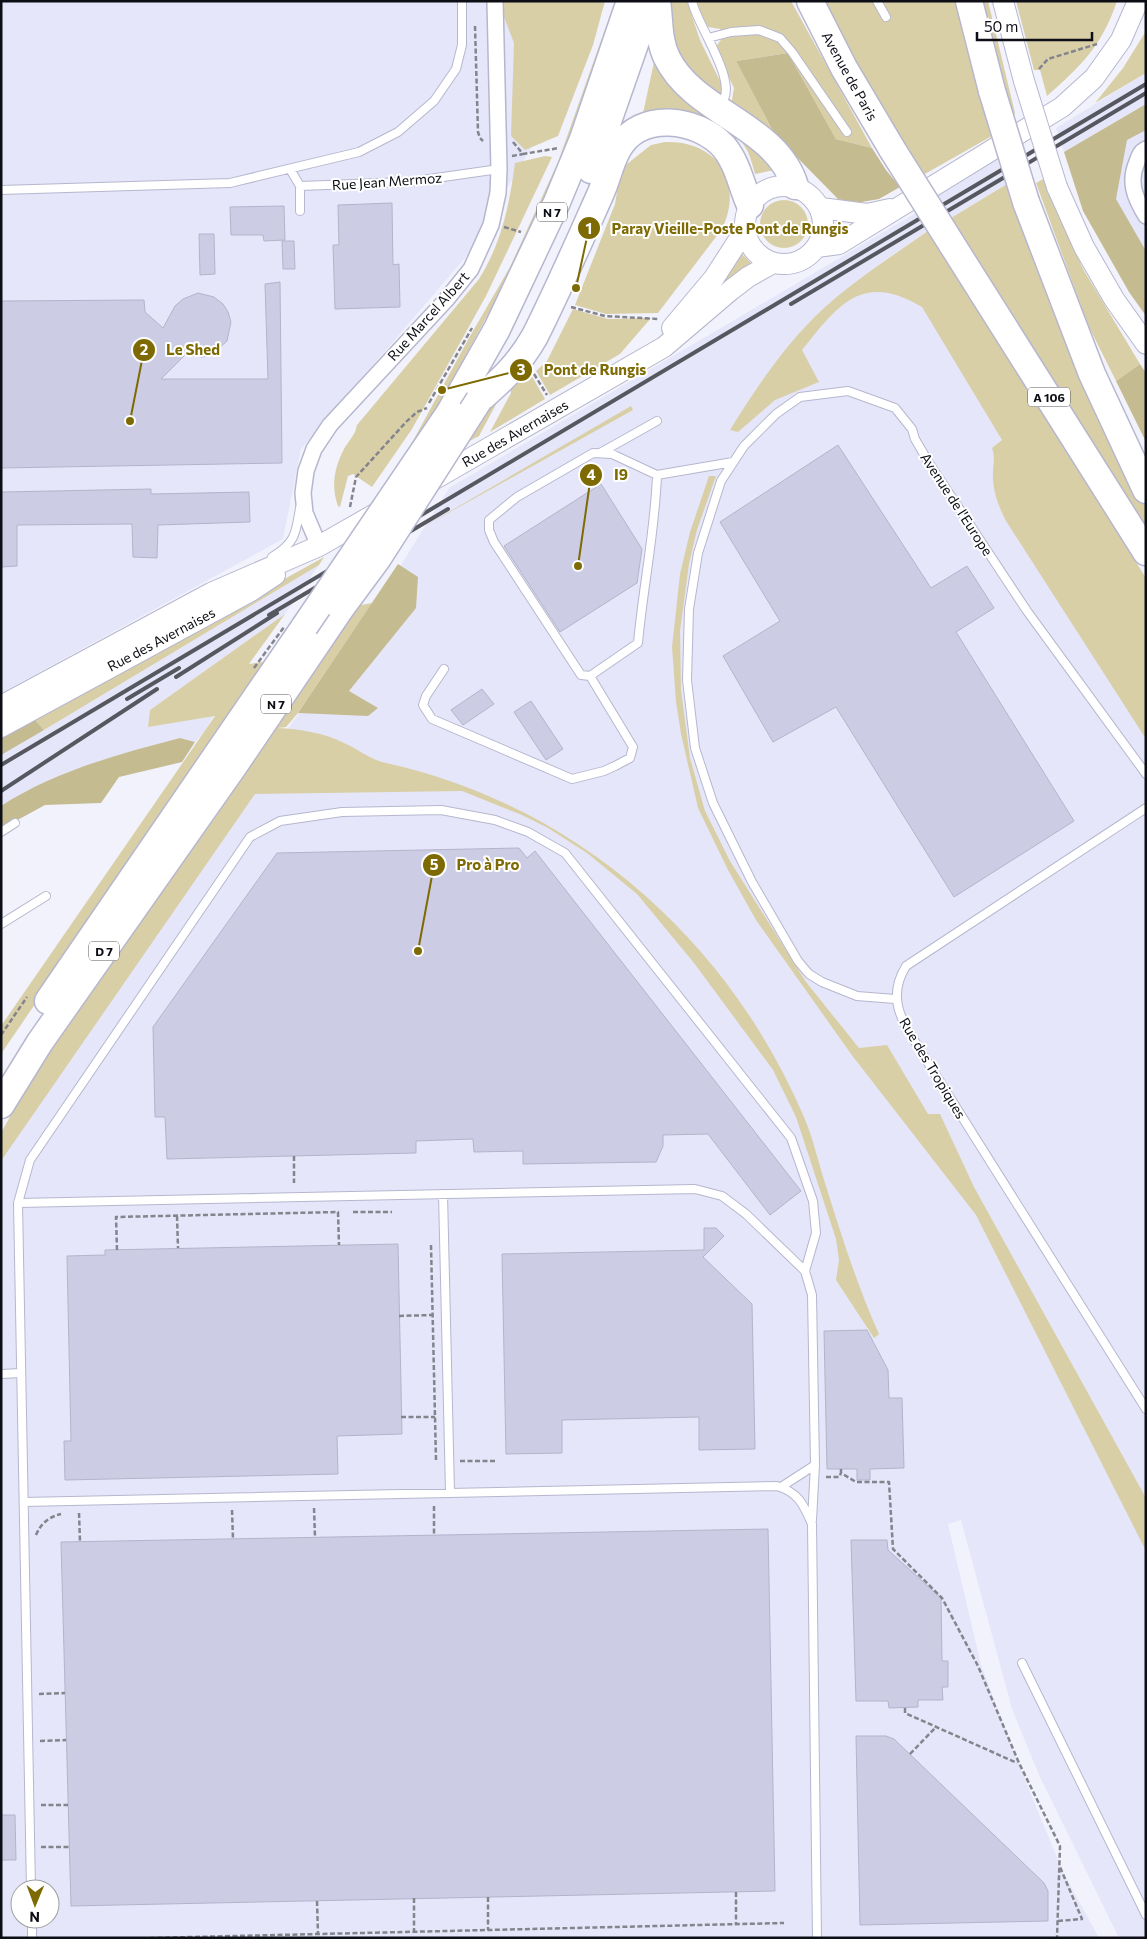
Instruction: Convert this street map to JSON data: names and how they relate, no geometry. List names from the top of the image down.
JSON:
{
  "streets": {
    "highway": [
      "Avenue de Paris",
      "N 7",
      "A 106",
      "D 7"
    ],
    "main road": ["Rue des Avernaises"],
    "street": ["Rue Marcel Albert"],
    "lane": ["Rue Jean Mermoz", "Avenue de l'Europe", "Rue des Tropiques"]
  },
  "crossings": [
    ["Rue Jean Mermoz", "Rue Marcel Albert"],
    ["N 7", "D 7"],
    ["Rue Marcel Albert", "Rue des Avernaises"],
    ["Avenue de l'Europe", "Rue des Tropiques"]
  ],
  "places": [
    "Paray Vieille-Poste Pont de Rungis",
    "Pont de Rungis",
    "Le Shed",
    "I9",
    "Pro à Pro"
  ],
  "scale_bar": "50 m",
  "north": "bottom"
}
